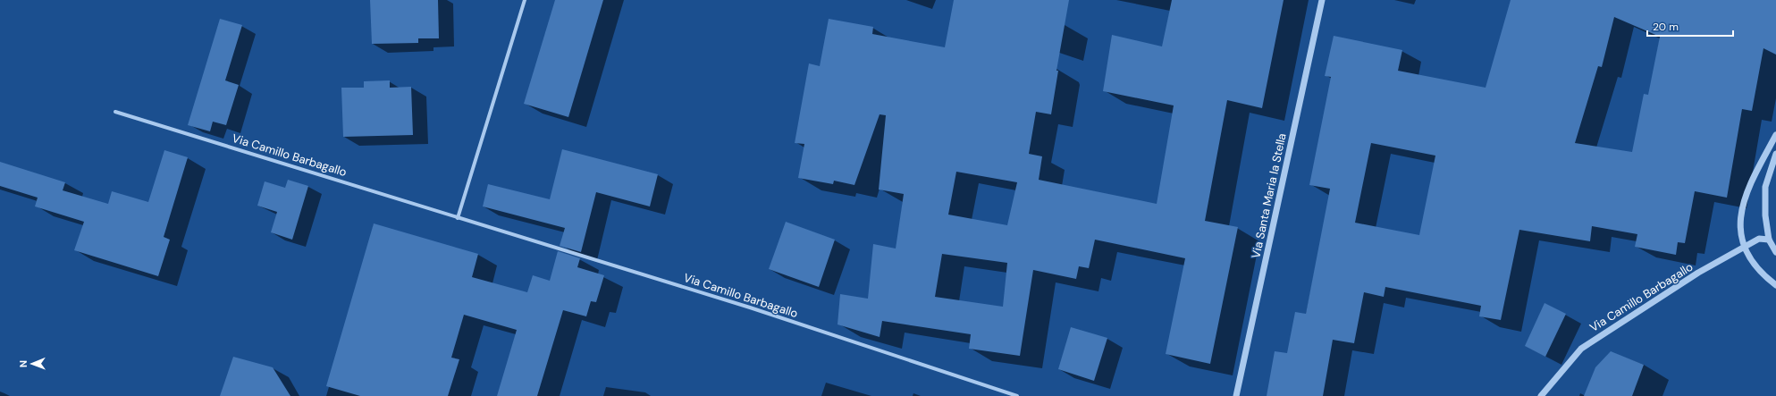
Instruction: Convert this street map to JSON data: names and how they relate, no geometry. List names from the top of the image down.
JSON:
{
  "streets": {
    "street": ["Via Camillo Barbagallo", "Via Santa Maria la Stella"]
  },
  "scale_bar": "20 m",
  "north": "left"
}
